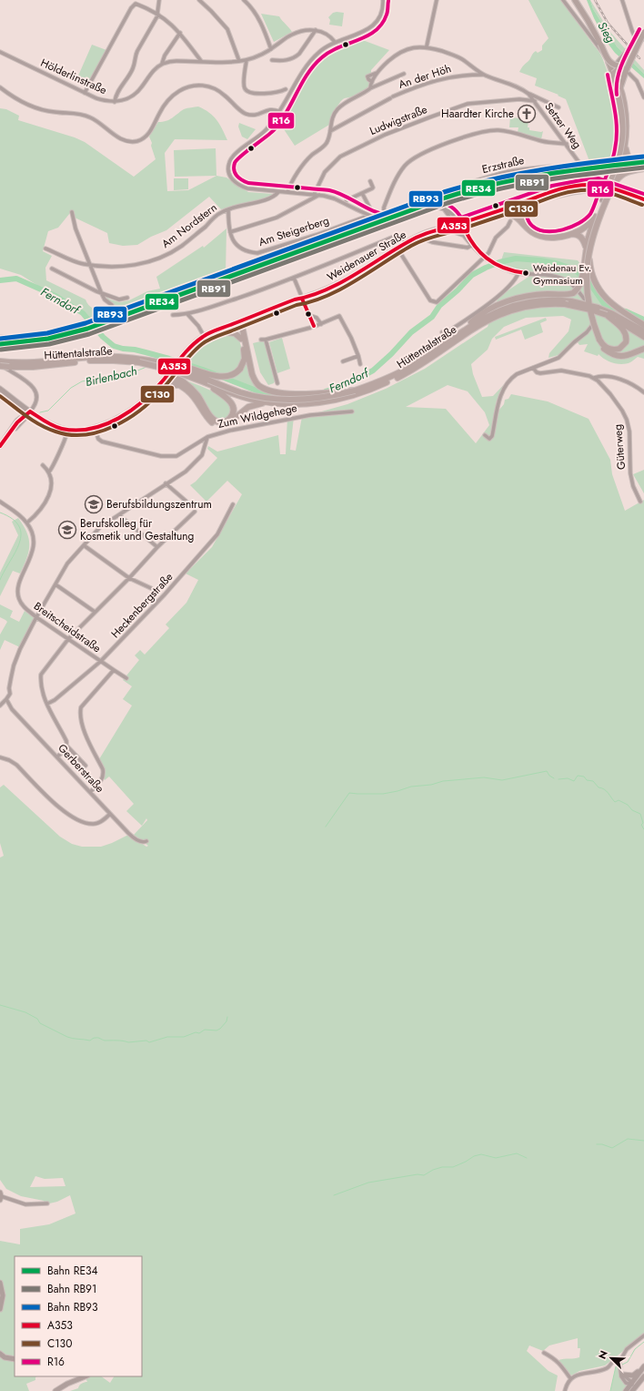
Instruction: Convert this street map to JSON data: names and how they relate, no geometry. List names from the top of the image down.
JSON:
{
  "streets": {
    "highway": ["Hüttentalstraße"],
    "main road": ["Weidenauer Straße"],
    "street": [
      "Hölderlinstraße",
      "An der Höh",
      "Ludwigstraße",
      "Setzer Weg",
      "Erzstraße",
      "Am Nordstern",
      "Am Steigerberg",
      "Zum Wildgehege",
      "Güterweg",
      "Heckenbergstraße",
      "Breitscheidstraße",
      "Gerberstraße"
    ]
  },
  "crossings": [
    ["An der Höh", "Setzer Weg"],
    ["Ludwigstraße", "Setzer Weg"],
    ["Setzer Weg", "Erzstraße"],
    ["Setzer Weg", "Weidenauer Straße"],
    ["Erzstraße", "Am Steigerberg"],
    ["Am Nordstern", "Am Steigerberg"],
    ["Weidenauer Straße", "Zum Wildgehege"],
    ["Heckenbergstraße", "Breitscheidstraße"]
  ],
  "water": ["Sieg", "Ferndorf", "Birlenbach"],
  "places": {
    "church": ["Haardter Kirche"],
    "other": ["Weidenau Ev. Gymnasium"],
    "school or university": ["Berufsbildungszentrum", "Berufskolleg für Kosmetik und Gestaltung"]
  },
  "lines": [
    "transit line R16",
    "rail line RB93",
    "rail line RE34",
    "rail line RB91",
    "transit line A353",
    "transit line C130"
  ],
  "legend": [
    "Bahn RE34",
    "Bahn RB91",
    "Bahn RB93",
    "A353",
    "C130",
    "R16"
  ],
  "north": "top left"
}
